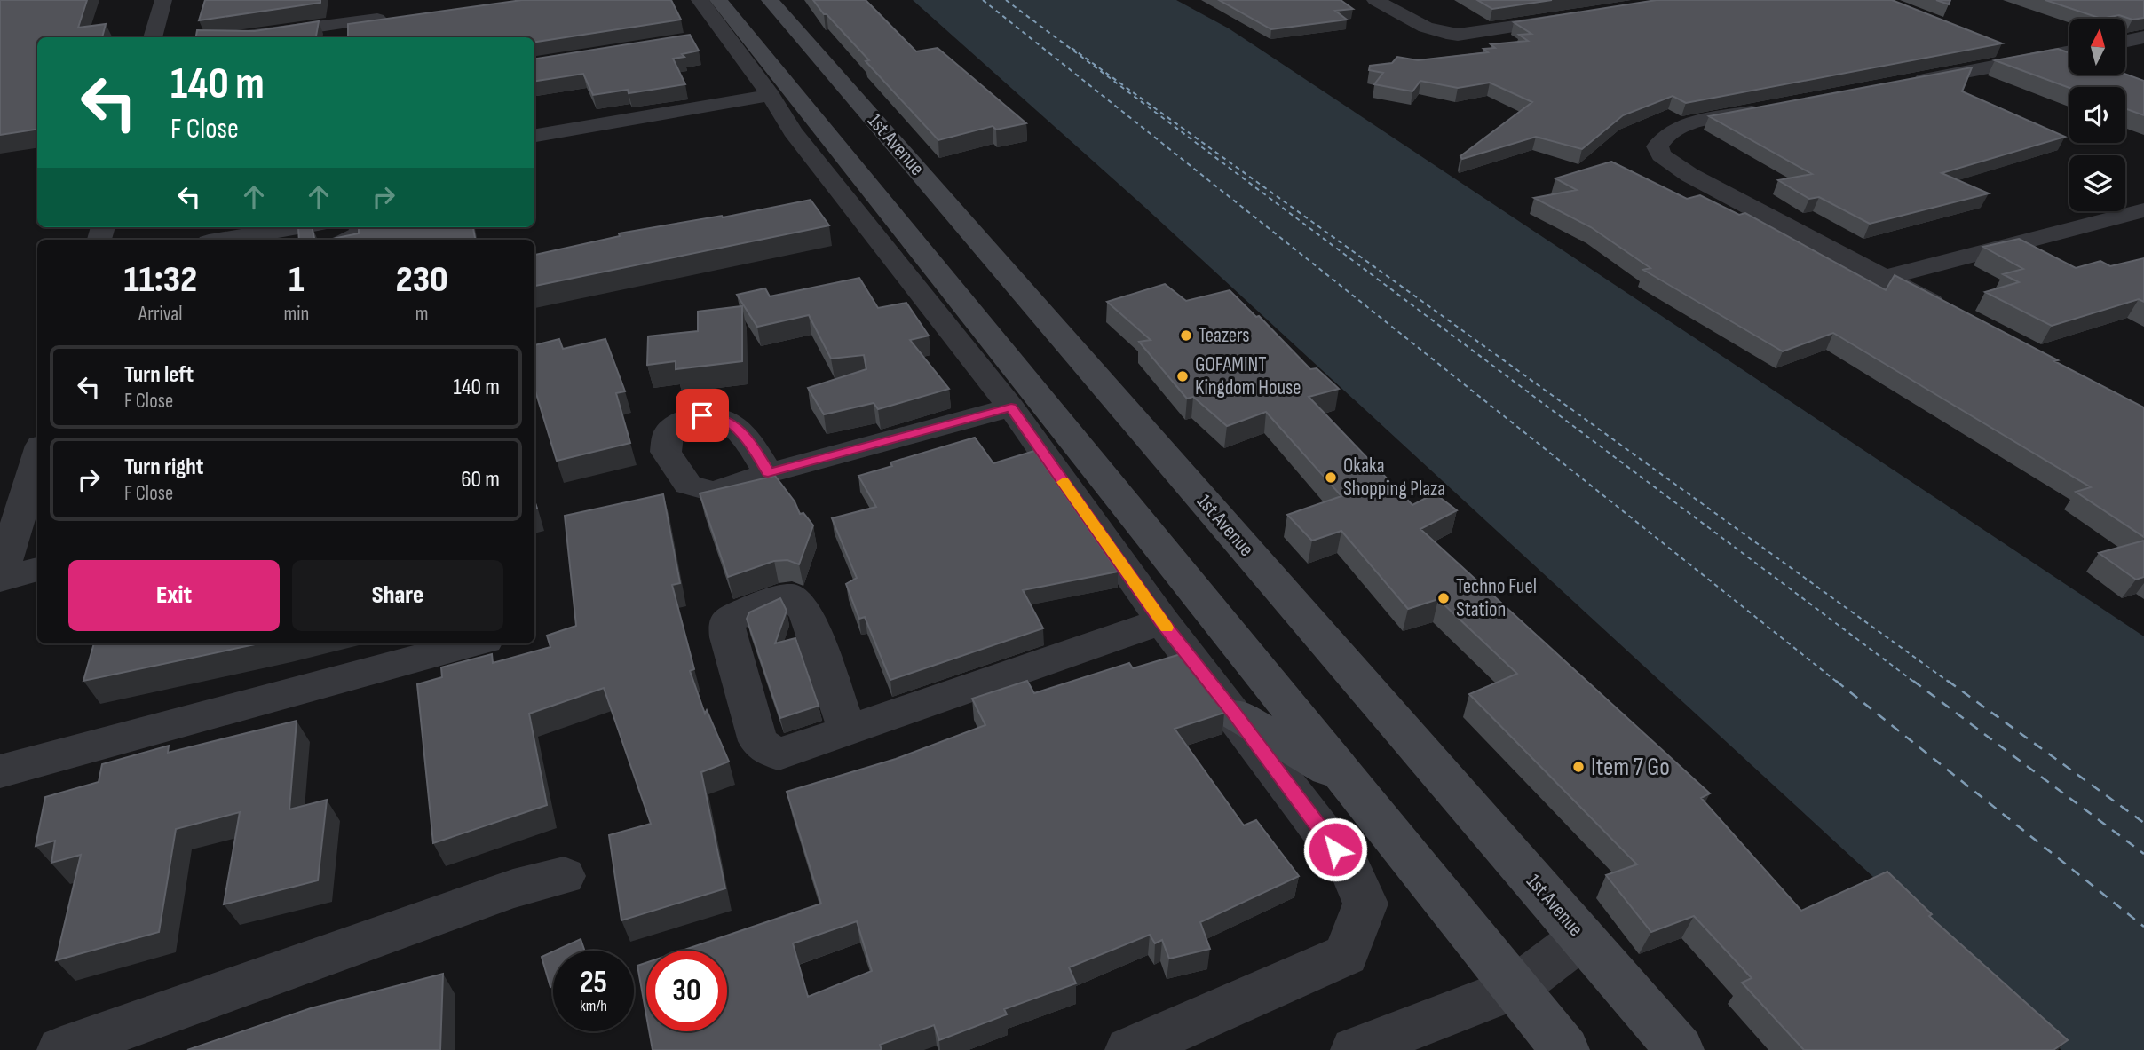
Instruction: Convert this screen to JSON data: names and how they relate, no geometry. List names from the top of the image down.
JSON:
{
  "streets": {
    "main road": ["1st Avenue"]
  },
  "places": [
    "Teazers",
    "GOFAMINT Kingdom House",
    "Okaka Shopping Plaza",
    "Techno Fuel Station",
    "Item 7 Go"
  ],
  "north": "top",
  "page": {
    "turn": ["140 m", "F Close"],
    "eta": [
      "11:32",
      "Arrival",
      "1",
      "min",
      "230",
      "m"
    ],
    "list": [
      {
        "name": "Turn left",
        "note": "F Close",
        "value": "140 m"
      },
      {
        "name": "Turn right",
        "note": "F Close",
        "value": "60 m"
      }
    ],
    "buttons": ["Exit", "Share"],
    "speed": "25 km/h",
    "limit": "30"
  }
}
